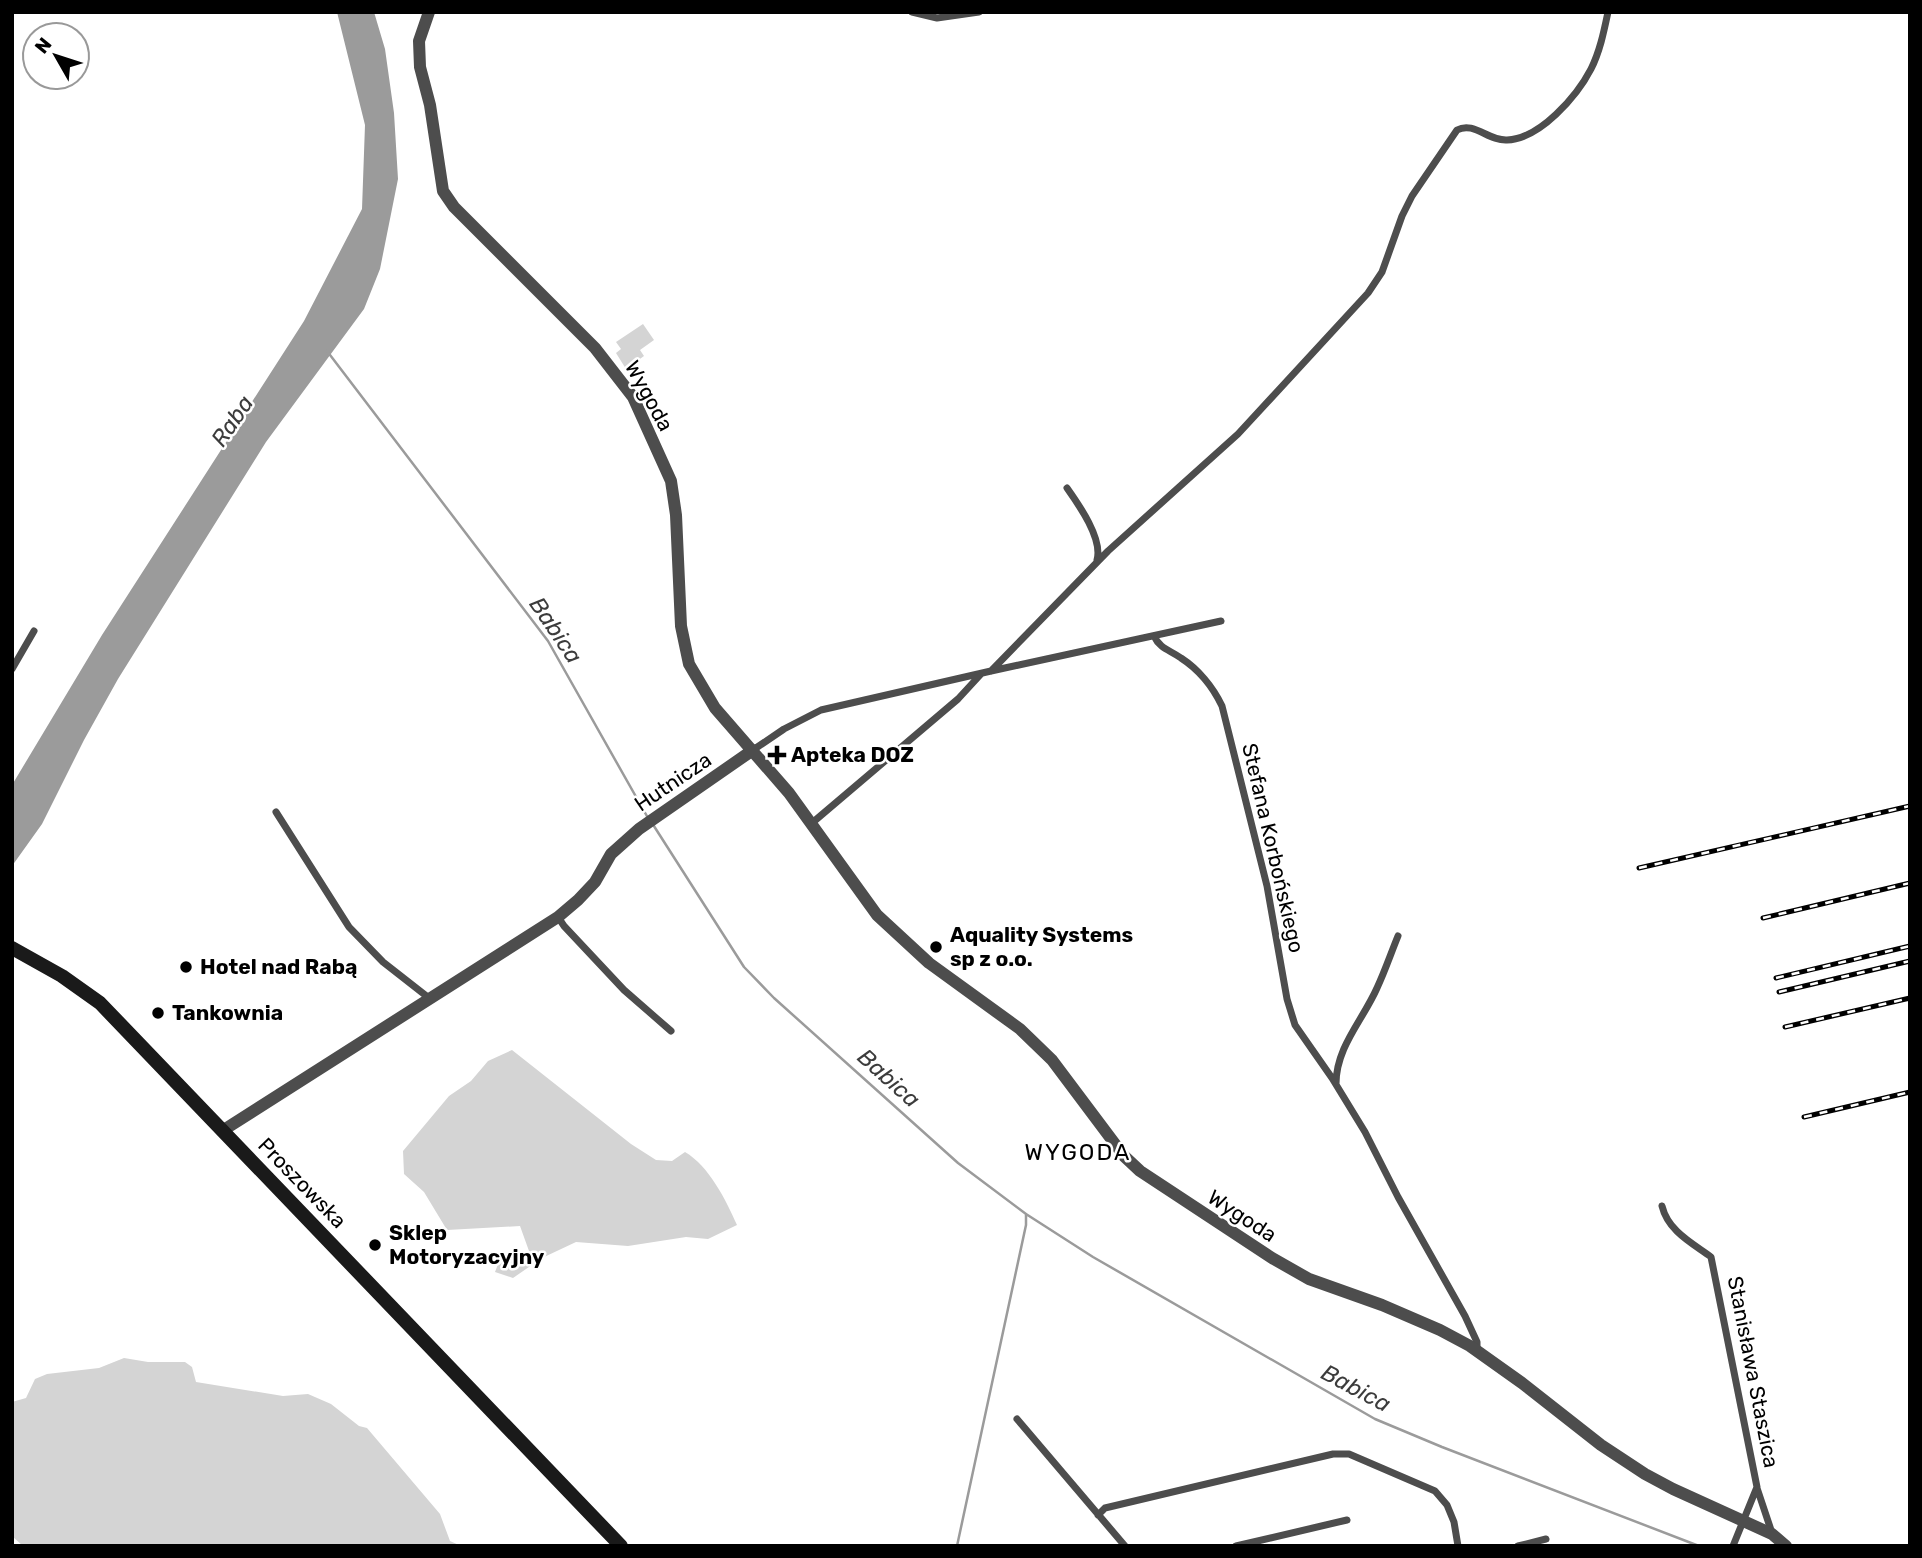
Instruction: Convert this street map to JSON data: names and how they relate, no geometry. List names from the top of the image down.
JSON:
{
  "streets": {
    "main road": ["Proszowska"],
    "street": [
      "Wygoda",
      "Hutnicza",
      "Stefana Korbońskiego",
      "Stanisława Staszica"
    ]
  },
  "crossings": [
    ["Wygoda", "Hutnicza"],
    ["Wygoda", "Stefana Korbońskiego"],
    ["Wygoda", "Stanisława Staszica"],
    ["Hutnicza", "Stefana Korbońskiego"],
    ["Hutnicza", "Proszowska"]
  ],
  "districts": ["WYGODA"],
  "water": ["Raba", "Babica"],
  "places": {
    "health": ["Apteka DOZ"],
    "other": [
      "Aquality Systems sp z o.o.",
      "Hotel nad Rabą",
      "Tankownia",
      "Sklep Motoryzacyjny"
    ]
  },
  "north": "top left"
}
